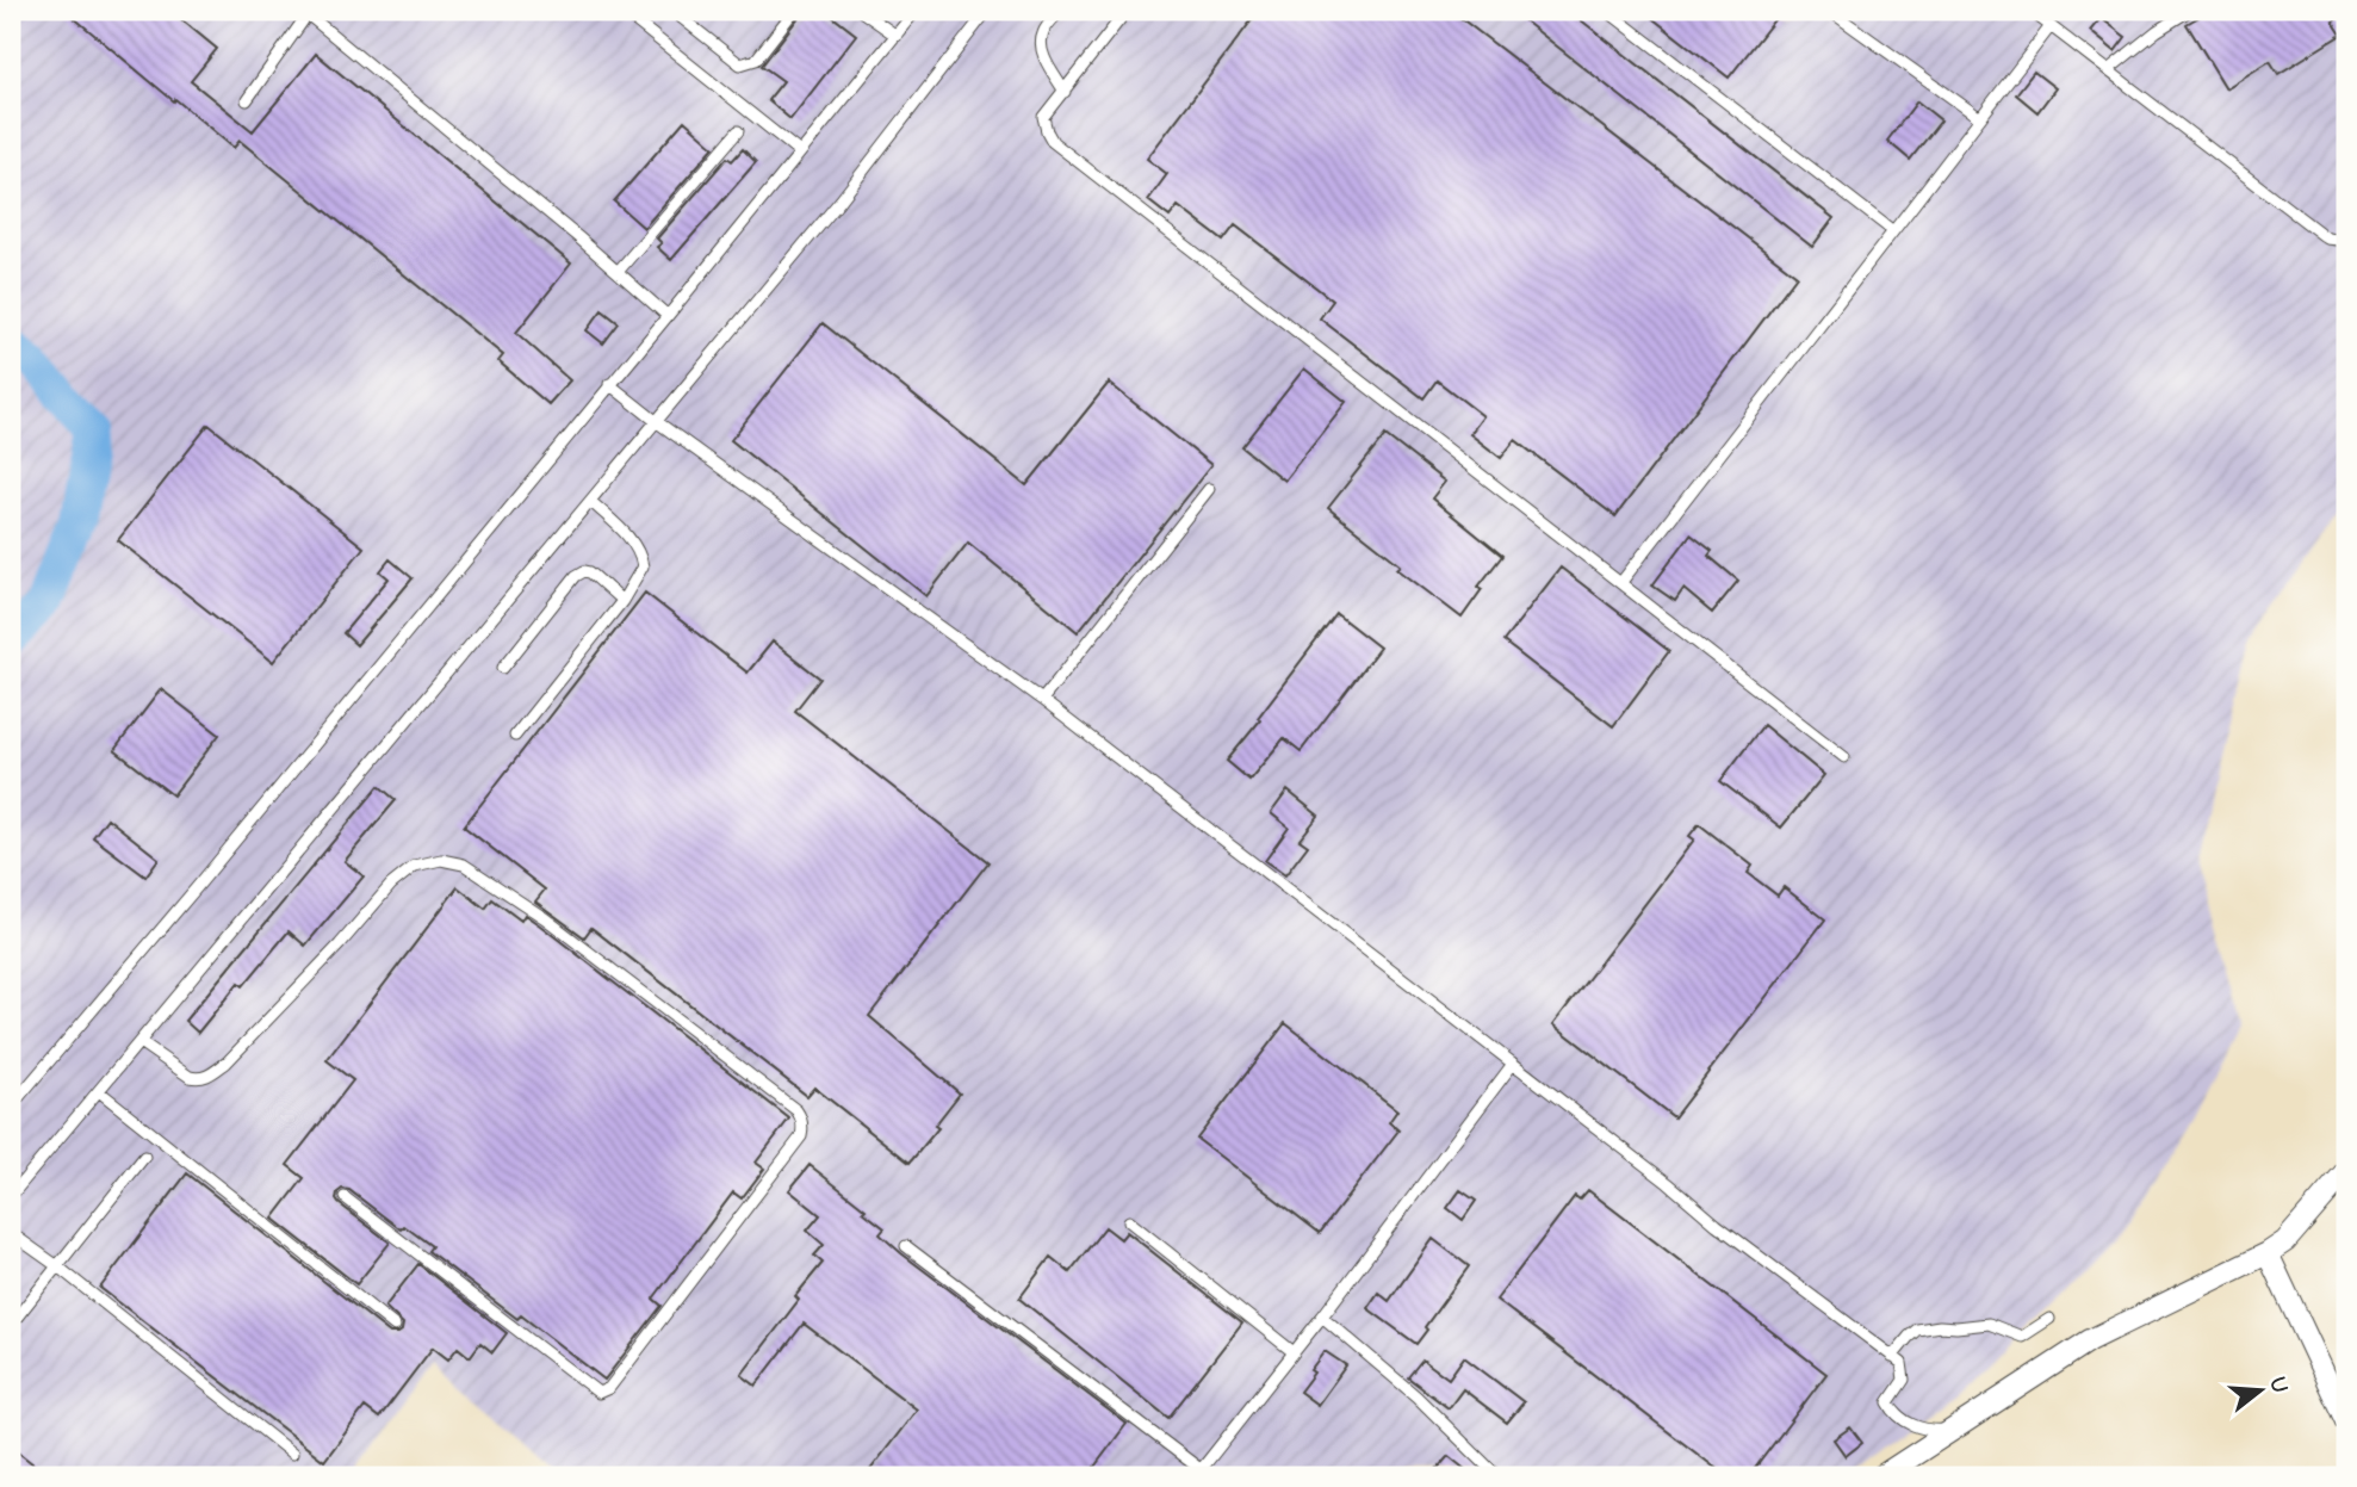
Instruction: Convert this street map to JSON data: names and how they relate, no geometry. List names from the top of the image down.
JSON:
{
  "north": "right"
}
